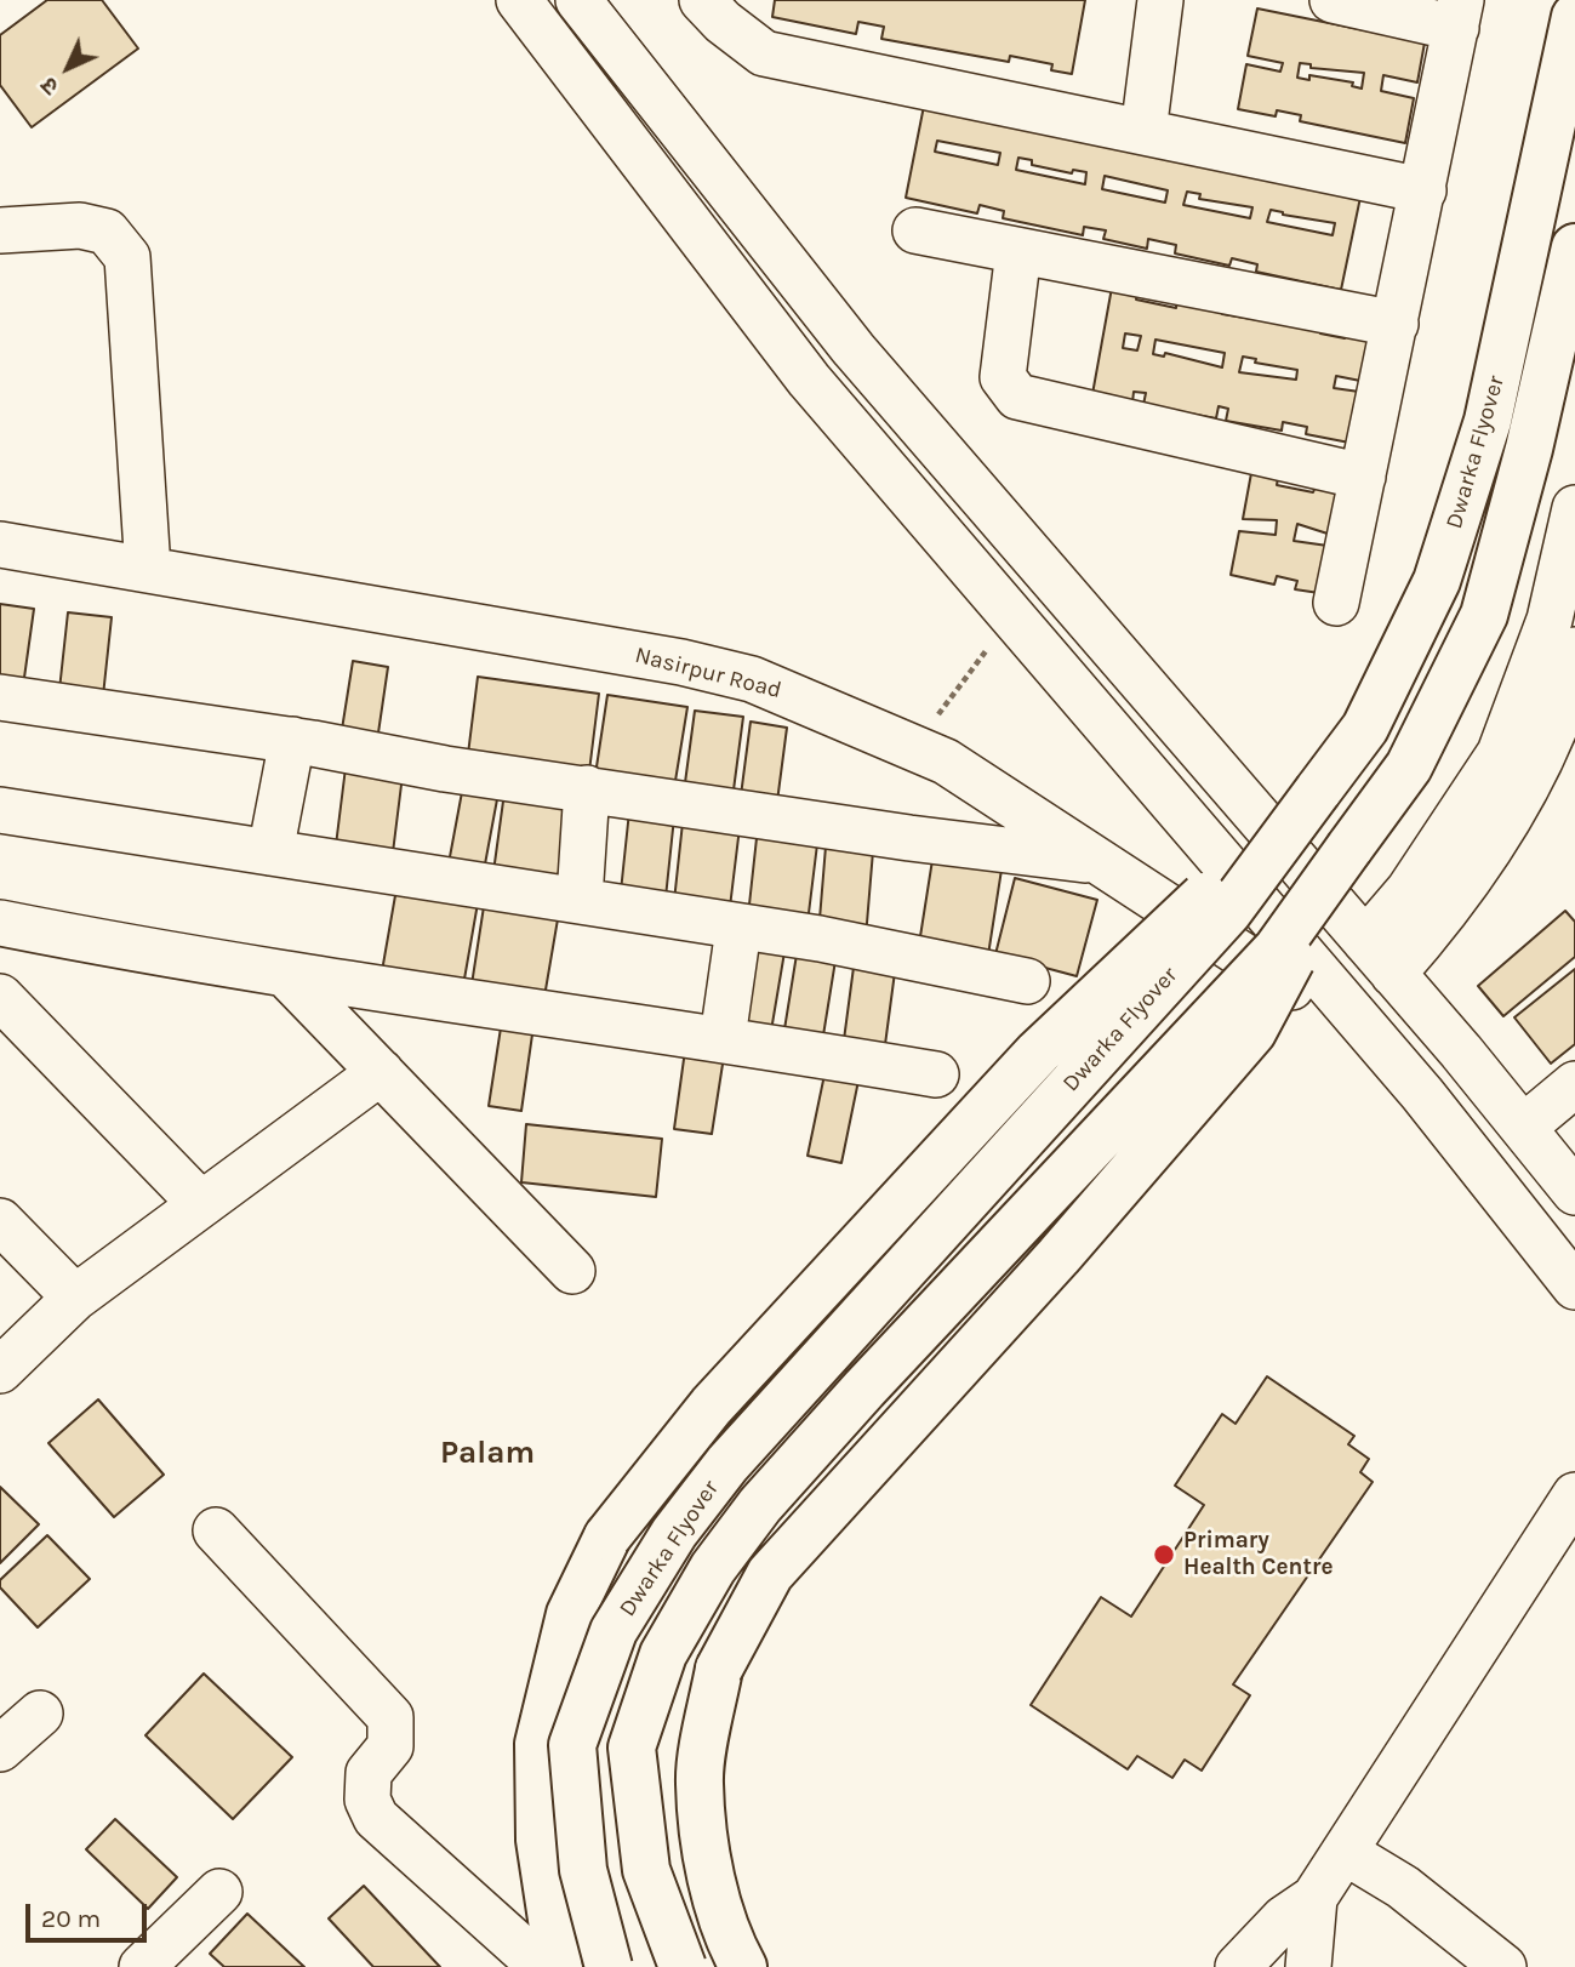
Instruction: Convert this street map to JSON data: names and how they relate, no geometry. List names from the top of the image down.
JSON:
{
  "streets": {
    "main road": ["Dwarka Flyover"],
    "street": ["Nasirpur Road"]
  },
  "districts": ["Palam"],
  "places": ["Primary Health Centre"],
  "scale_bar": "20 m",
  "north": "bottom left"
}
